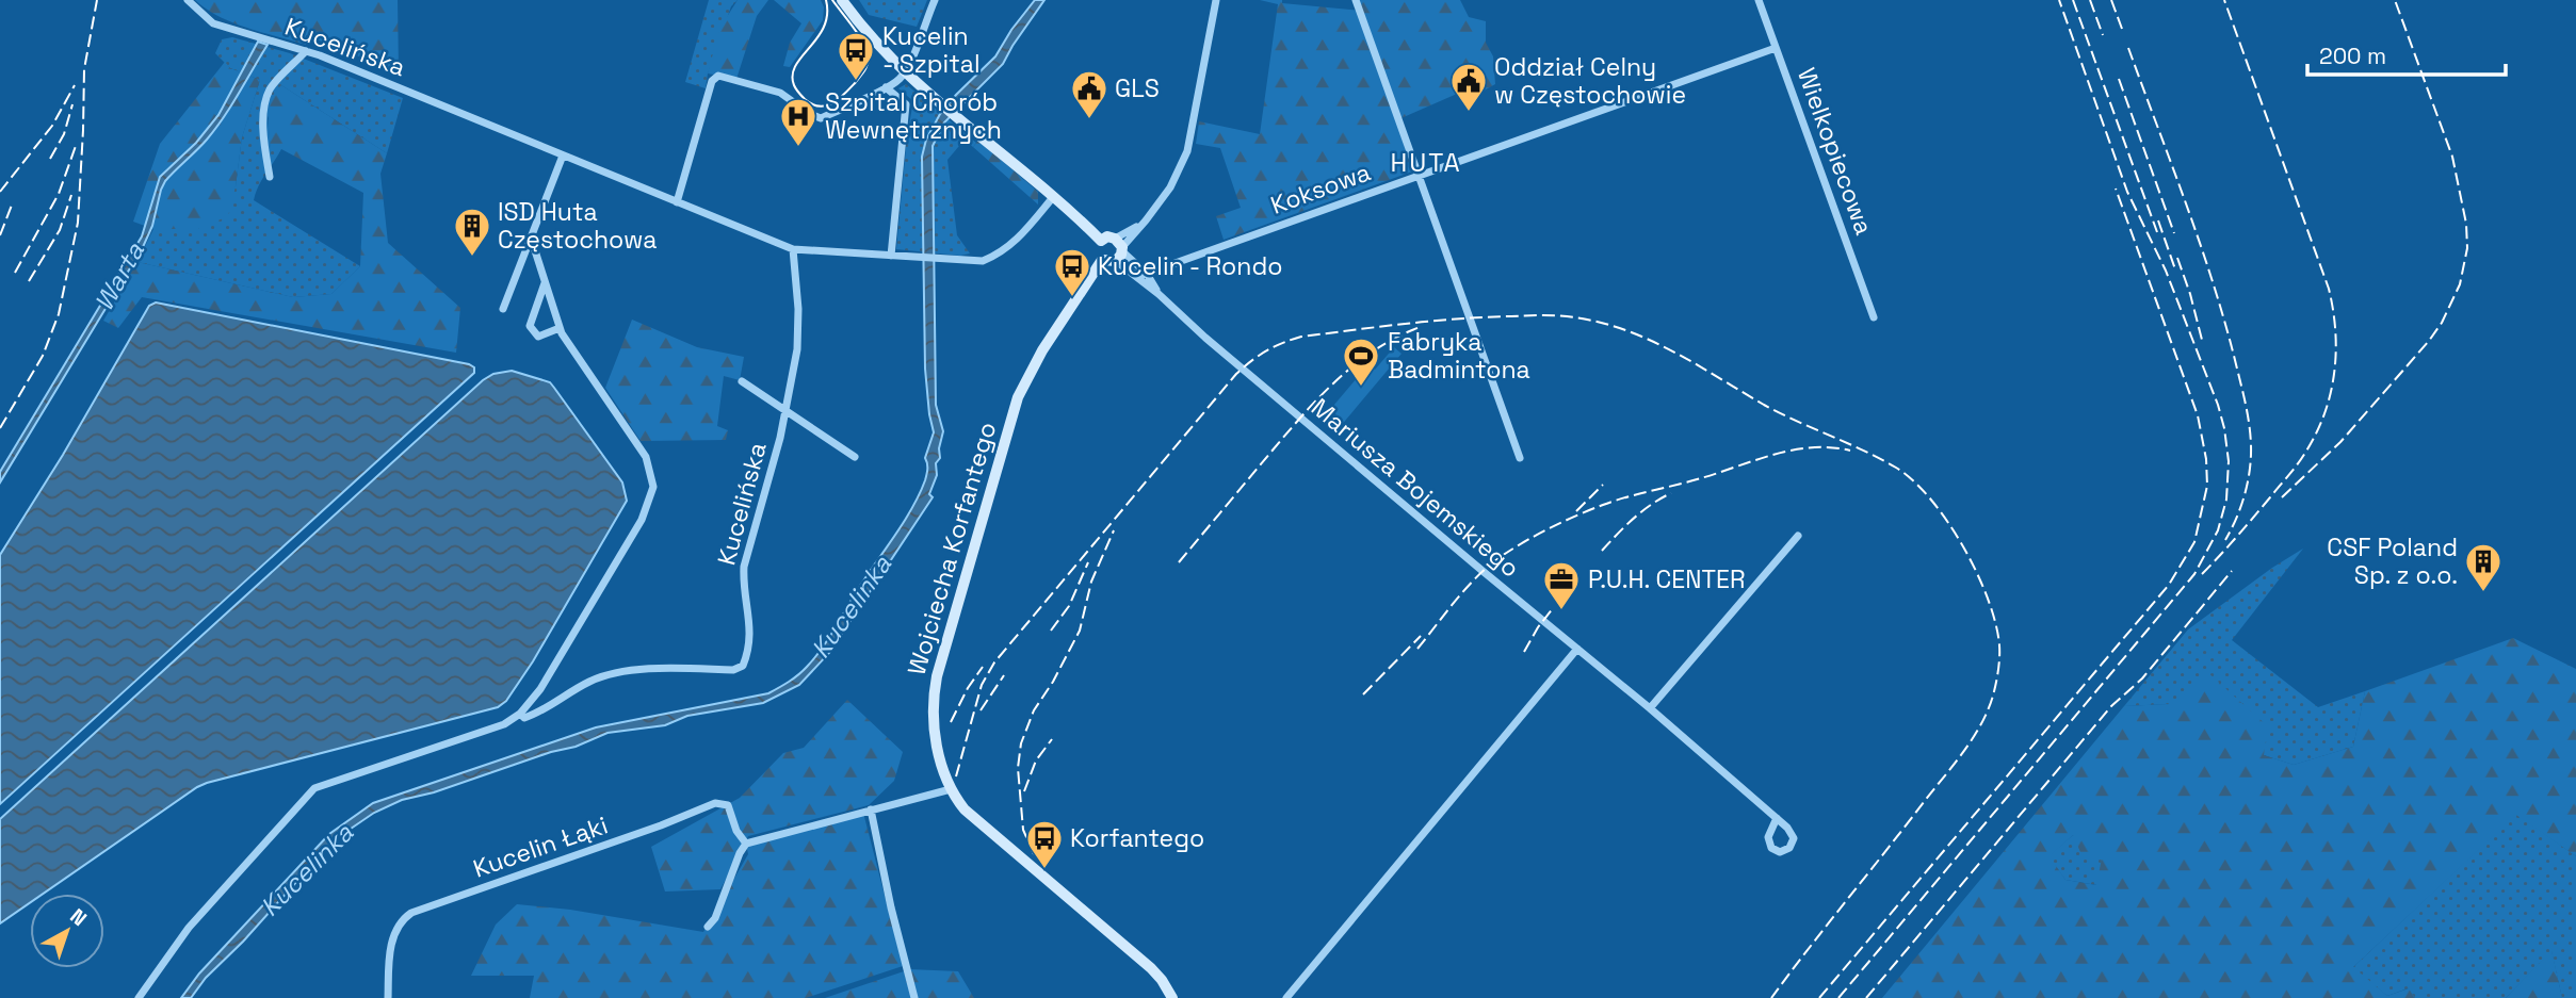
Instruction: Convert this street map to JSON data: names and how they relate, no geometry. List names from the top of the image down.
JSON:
{
  "streets": {
    "street": [
      "Kucelińska",
      "Wielkopiecowa",
      "Koksowa",
      "Mariusza Bojemskiego",
      "Wojciecha Korfantego",
      "Kucelin Łąki"
    ]
  },
  "crossings": [
    ["Wielkopiecowa", "Koksowa"],
    ["Koksowa", "Mariusza Bojemskiego"]
  ],
  "districts": ["HUTA"],
  "water": ["Warta", "Kucelinka"],
  "places": {
    "bus stop": ["Kucelin - Szpital", "Kucelin - Rondo", "Korfantego"],
    "public building": ["Oddział Celny w Częstochowie", "GLS"],
    "hospital": ["Szpital Chorób Wewnętrznych"],
    "building": ["ISD Huta Częstochowa", "CSF Poland Sp. z o.o."],
    "sports": ["Fabryka Badmintona"],
    "office": ["P.U.H. CENTER"]
  },
  "scale_bar": "200 m",
  "north": "top right"
}
